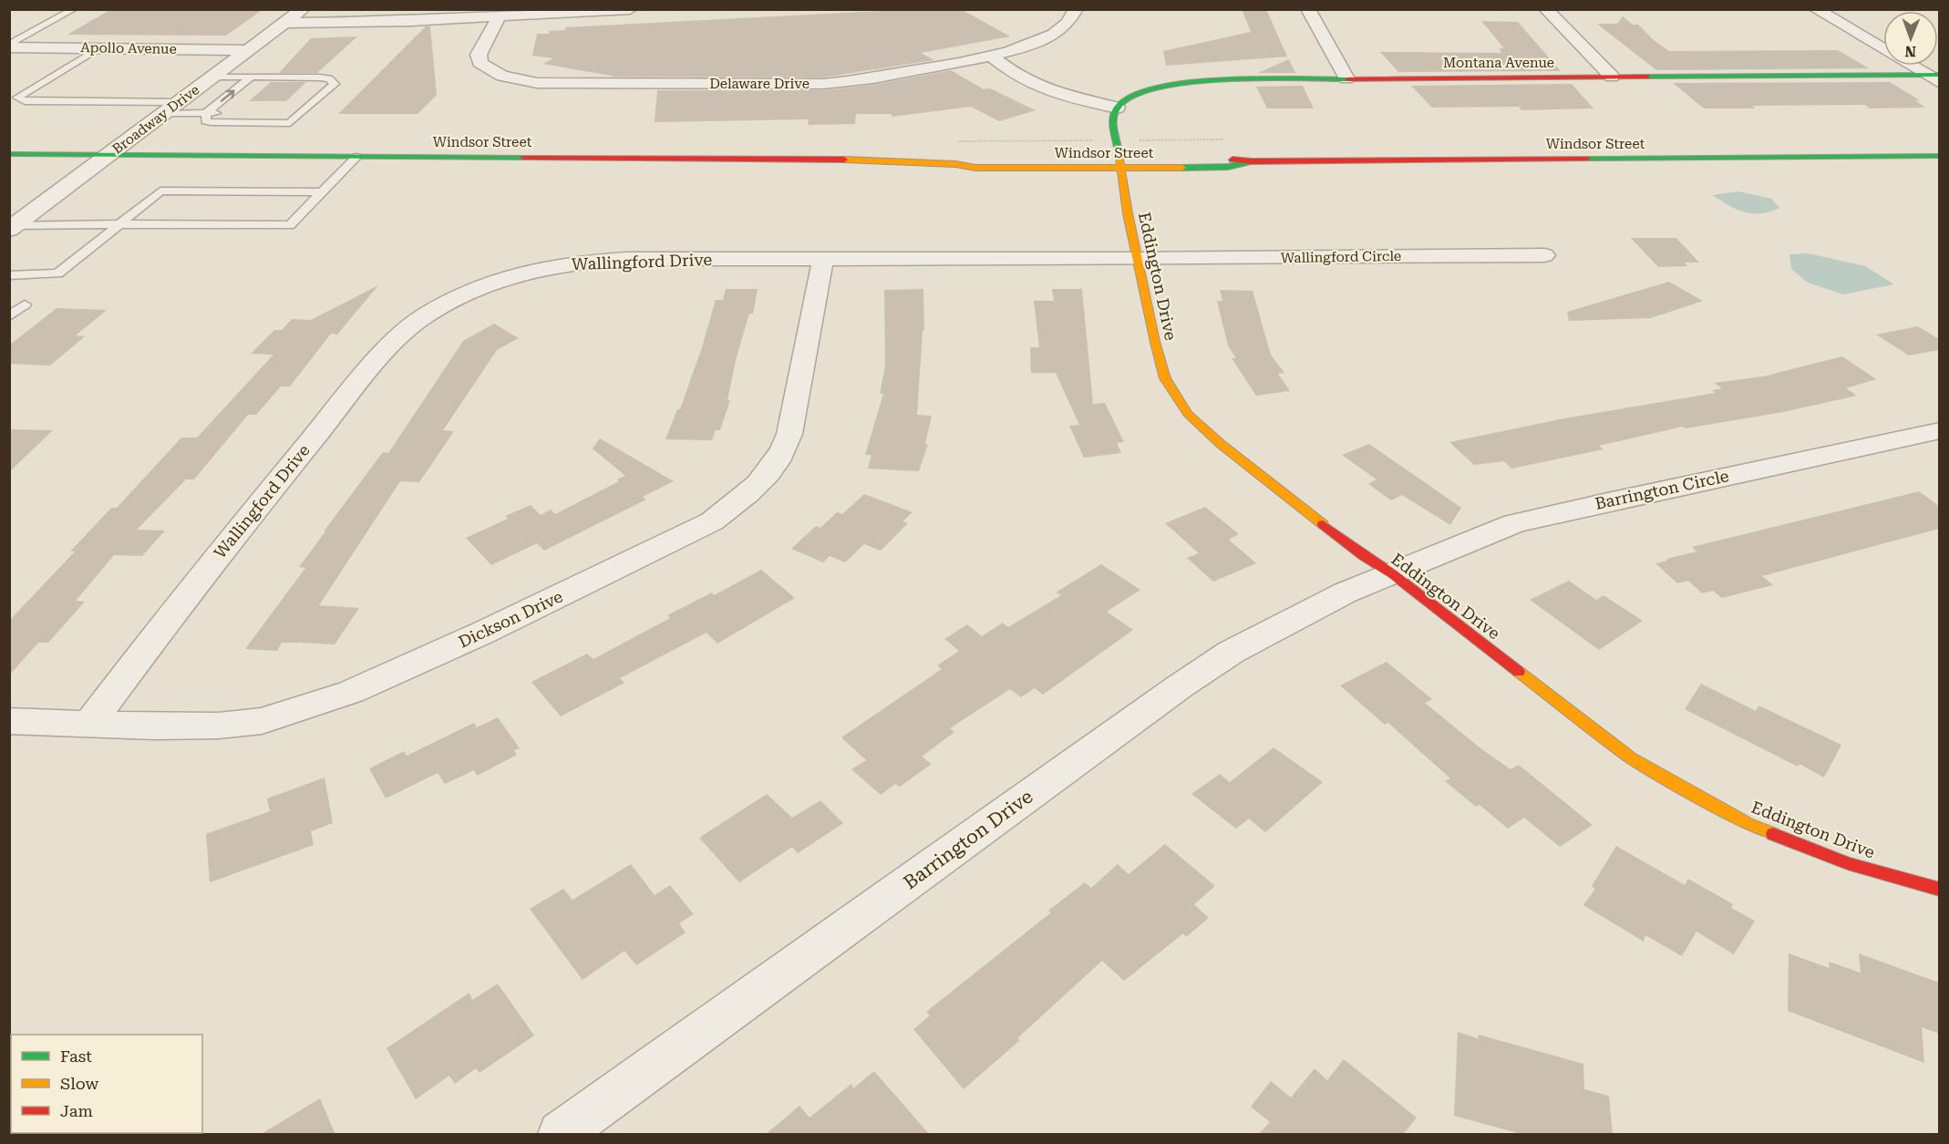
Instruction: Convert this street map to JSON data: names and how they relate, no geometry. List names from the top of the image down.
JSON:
{
  "streets": {
    "street": [
      "Apollo Avenue",
      "Montana Avenue",
      "Delaware Drive",
      "Broadway Drive",
      "Windsor Street",
      "Wallingford Circle",
      "Wallingford Drive",
      "Eddington Drive",
      "Barrington Circle",
      "Dickson Drive",
      "Barrington Drive"
    ]
  },
  "crossings": [
    ["Apollo Avenue", "Broadway Drive"],
    ["Broadway Drive", "Windsor Street"],
    ["Windsor Street", "Eddington Drive"],
    ["Wallingford Circle", "Wallingford Drive"],
    ["Wallingford Circle", "Eddington Drive"],
    ["Wallingford Drive", "Eddington Drive"],
    ["Wallingford Drive", "Dickson Drive"],
    ["Eddington Drive", "Barrington Circle"],
    ["Eddington Drive", "Barrington Drive"],
    ["Barrington Circle", "Barrington Drive"]
  ],
  "legend": ["Fast", "Slow", "Jam"],
  "north": "bottom"
}
